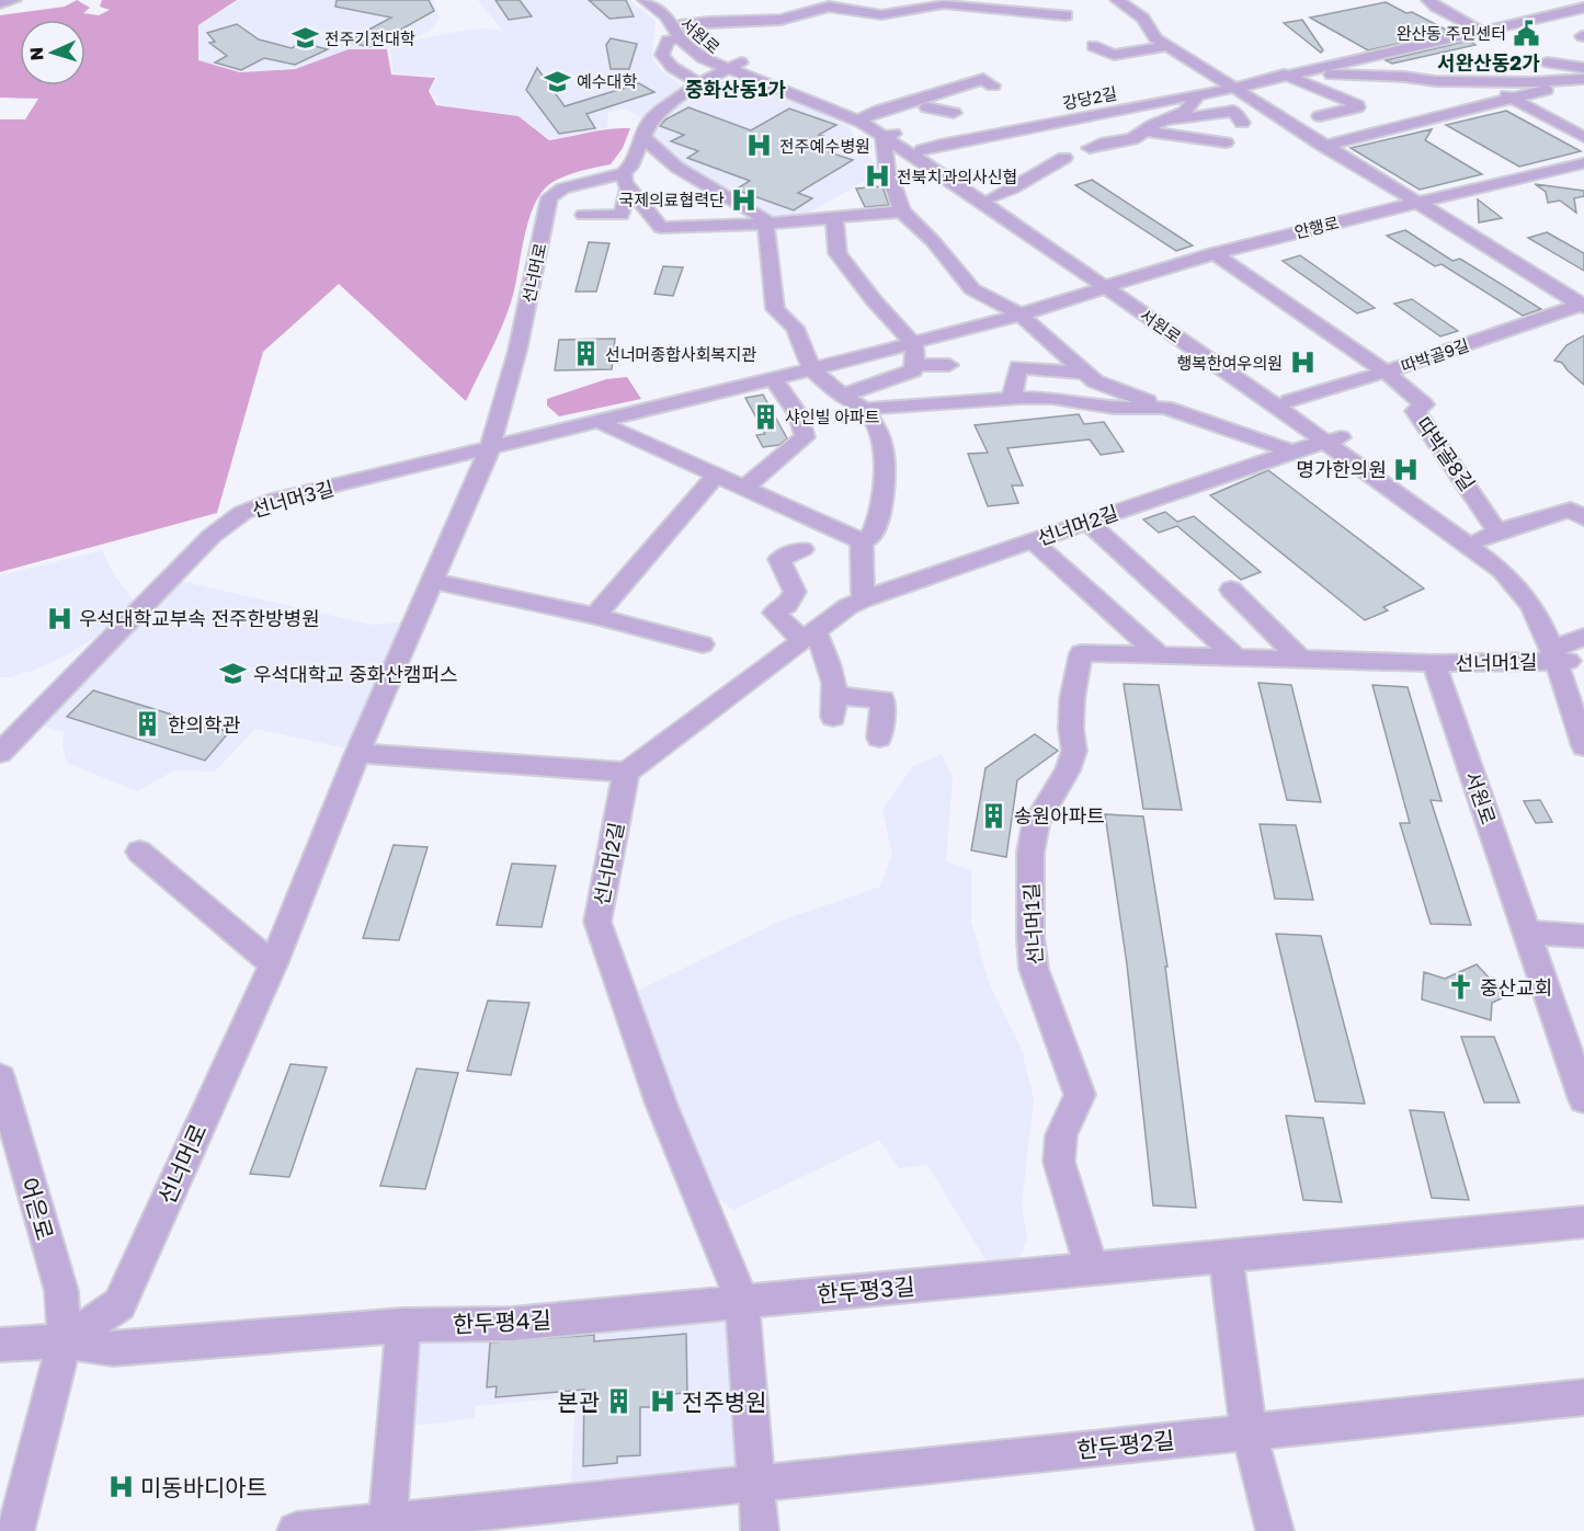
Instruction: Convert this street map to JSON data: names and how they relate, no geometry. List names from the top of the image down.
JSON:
{
  "streets": {
    "street": [
      "서원로",
      "강당2길",
      "안행로",
      "선너머로",
      "따박골9길",
      "따박골8길",
      "선너머3길",
      "선너머2길",
      "선너머1길",
      "어은로",
      "한두평3길",
      "한두평4길",
      "한두평2길"
    ]
  },
  "crossings": [
    ["서원로", "강당2길"],
    ["서원로", "안행로"],
    ["서원로", "따박골9길"],
    ["서원로", "따박골8길"],
    ["서원로", "선너머3길"],
    ["서원로", "선너머2길"],
    ["서원로", "선너머1길"],
    ["안행로", "따박골9길"],
    ["안행로", "선너머3길"],
    ["선너머로", "선너머3길"],
    ["선너머로", "어은로"],
    ["선너머로", "한두평4길"],
    ["따박골9길", "따박골8길"],
    ["선너머2길", "한두평3길"],
    ["선너머1길", "한두평3길"],
    ["어은로", "한두평4길"],
    ["한두평3길", "한두평4길"]
  ],
  "districts": ["서완산동2가", "중화산동1가"],
  "places": {
    "public building": ["완산동 주민센터"],
    "school or university": ["전주기전대학", "예수대학", "우석대학교 중화산캠퍼스"],
    "hospital": [
      "전주예수병원",
      "전북치과의사신협",
      "국제의료협력단",
      "행복한여우의원",
      "명가한의원",
      "우석대학교부속 전주한방병원",
      "전주병원",
      "미동바디아트"
    ],
    "building": [
      "선너머종합사회복지관",
      "샤인빌 아파트",
      "한의학관",
      "송원아파트",
      "본관"
    ],
    "church": ["중산교회"]
  },
  "north": "left"
}
